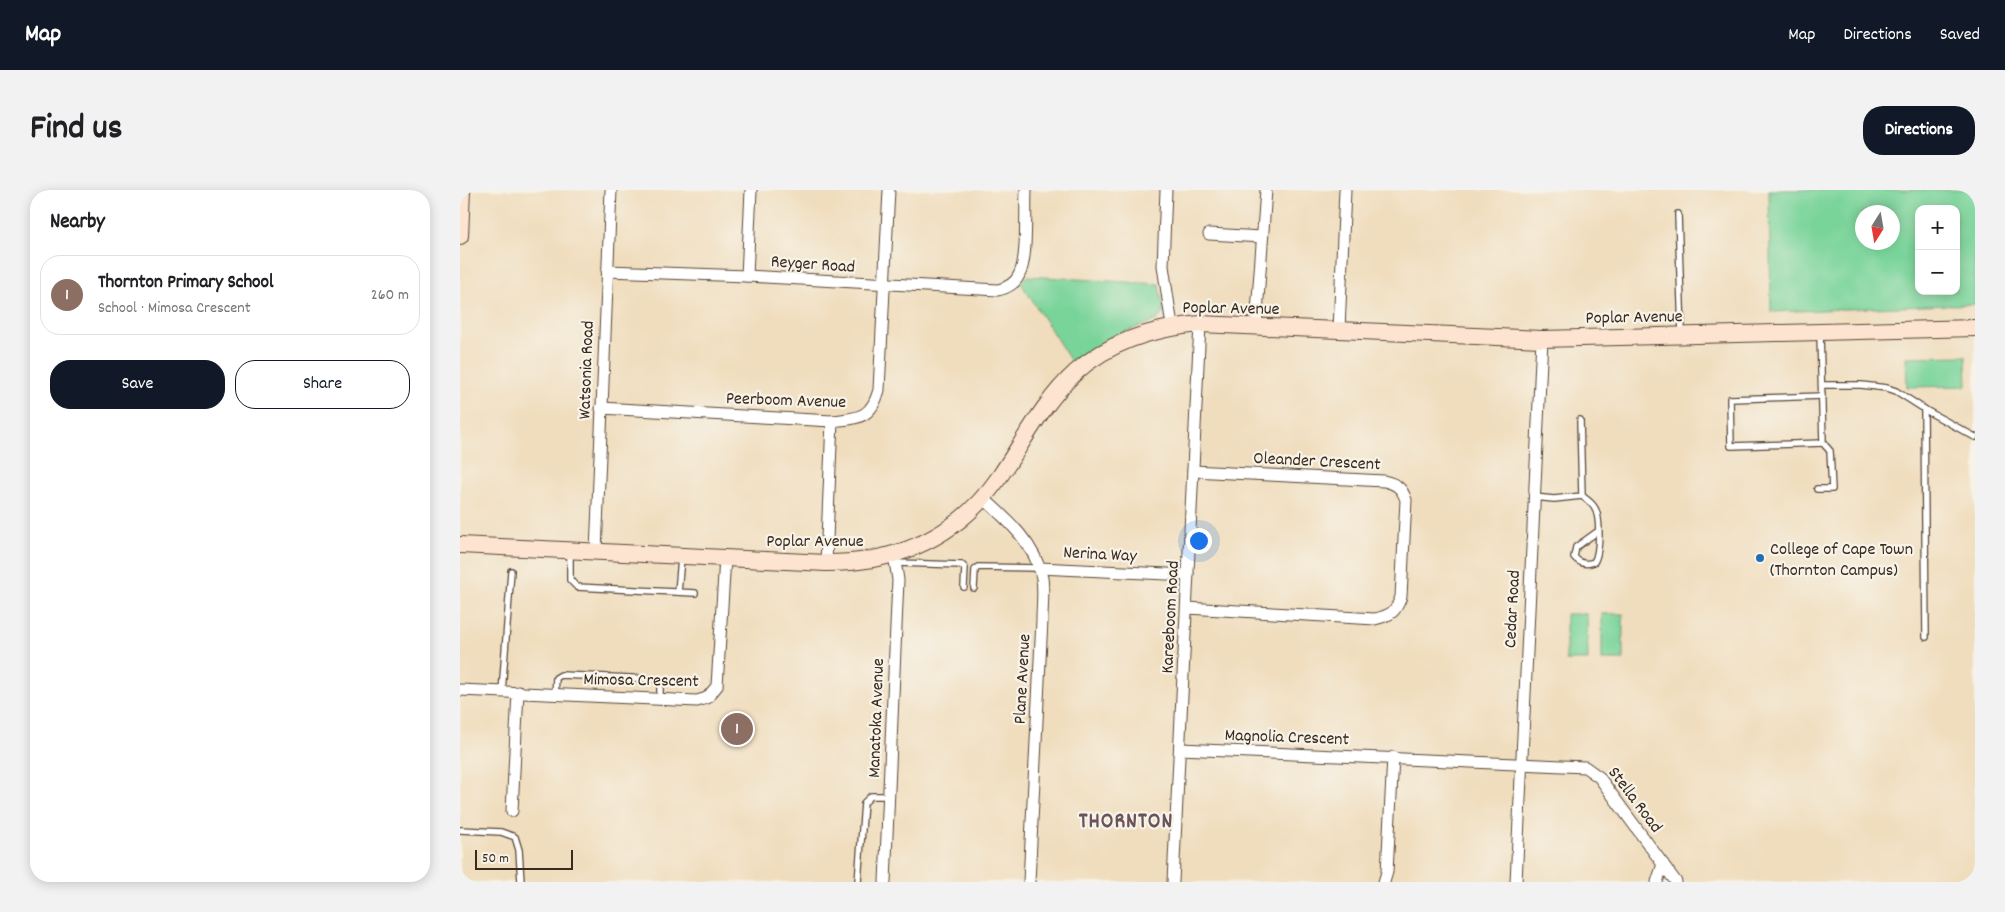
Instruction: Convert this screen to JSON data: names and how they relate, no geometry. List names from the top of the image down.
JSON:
{
  "streets": {
    "street": [
      "Reyger Road",
      "Poplar Avenue",
      "Watsonia Road",
      "Peerboom Avenue",
      "Oleander Crescent",
      "Nerina Way",
      "Cedar Road",
      "Kareeboom Road",
      "Mimosa Crescent",
      "Plane Avenue",
      "Manatoka Avenue",
      "Magnolia Crescent",
      "Stella Road"
    ]
  },
  "crossings": [
    ["Reyger Road", "Watsonia Road"],
    ["Reyger Road", "Peerboom Avenue"],
    ["Poplar Avenue", "Watsonia Road"],
    ["Poplar Avenue", "Cedar Road"],
    ["Poplar Avenue", "Kareeboom Road"],
    ["Poplar Avenue", "Mimosa Crescent"],
    ["Poplar Avenue", "Plane Avenue"],
    ["Poplar Avenue", "Manatoka Avenue"],
    ["Watsonia Road", "Peerboom Avenue"],
    ["Oleander Crescent", "Kareeboom Road"],
    ["Nerina Way", "Kareeboom Road"],
    ["Nerina Way", "Plane Avenue"],
    ["Cedar Road", "Magnolia Crescent"],
    ["Cedar Road", "Stella Road"],
    ["Kareeboom Road", "Magnolia Crescent"],
    ["Magnolia Crescent", "Stella Road"]
  ],
  "districts": ["THORNTON"],
  "places": ["College of Cape Town (Thornton Campus)"],
  "scale_bar": "50 m",
  "north": "bottom",
  "page": {
    "header": "Map",
    "nav": ["Map", "Directions", "Saved"],
    "title": "Find us",
    "buttons": [
      "Directions",
      ["Save", "Share"]
    ],
    "heading": "Nearby",
    "map_buttons": ["+", "−"],
    "list": [
      {
        "mark": "1",
        "name": "Thornton Primary School",
        "note": "School · Mimosa Crescent",
        "value": "260 m"
      }
    ],
    "pins": "1",
    "scale": "50 m"
  }
}
